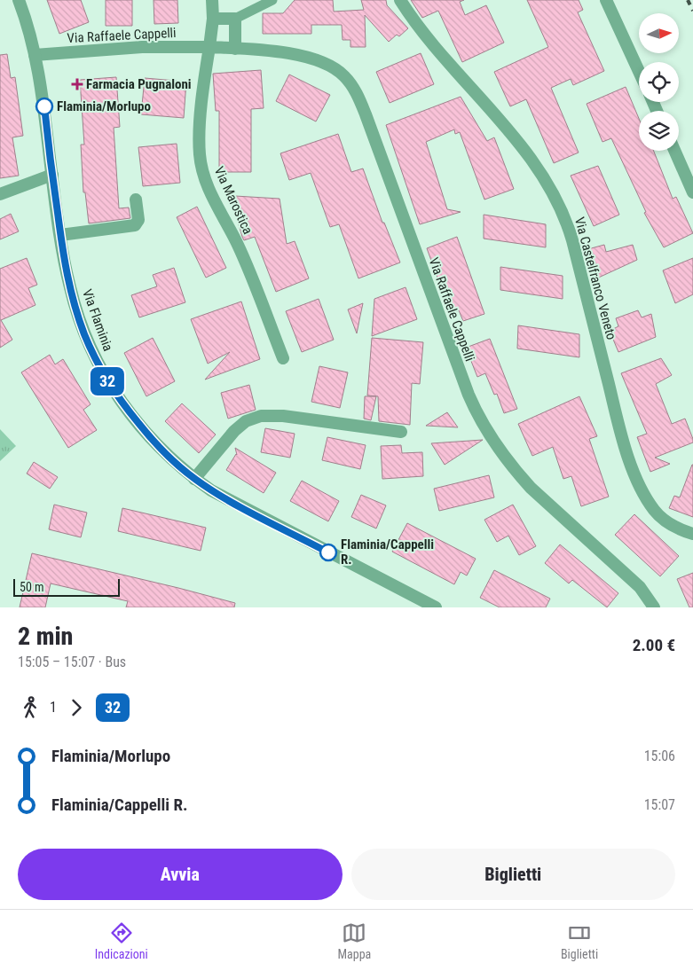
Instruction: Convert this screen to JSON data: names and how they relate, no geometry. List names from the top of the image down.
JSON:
{
  "streets": {
    "street": [
      "Via Raffaele Cappelli",
      "Via Marostica",
      "Via Castelfranco Veneto",
      "Via Flaminia"
    ]
  },
  "crossings": [
    ["Via Raffaele Cappelli", "Via Marostica"],
    ["Via Raffaele Cappelli", "Via Flaminia"]
  ],
  "places": {
    "health": ["Farmacia Pugnaloni"],
    "other": ["Flaminia/Morlupo", "Flaminia/Cappelli R."]
  },
  "lines": ["bus line 32"],
  "scale_bar": "50 m",
  "north": "right",
  "page": {
    "on_map": "32",
    "scale": "50 m",
    "heading": ["2 min", "15:05 – 15:07 · Bus", "2.00 €"],
    "legs": ["1", "32"],
    "list": [
      {
        "name": "Flaminia/Morlupo",
        "value": "15:06"
      },
      {
        "name": "Flaminia/Cappelli R.",
        "value": "15:07"
      }
    ],
    "buttons": ["Avvia", "Biglietti"],
    "tabs": ["Indicazioni", "Mappa", "Biglietti"]
  }
}
